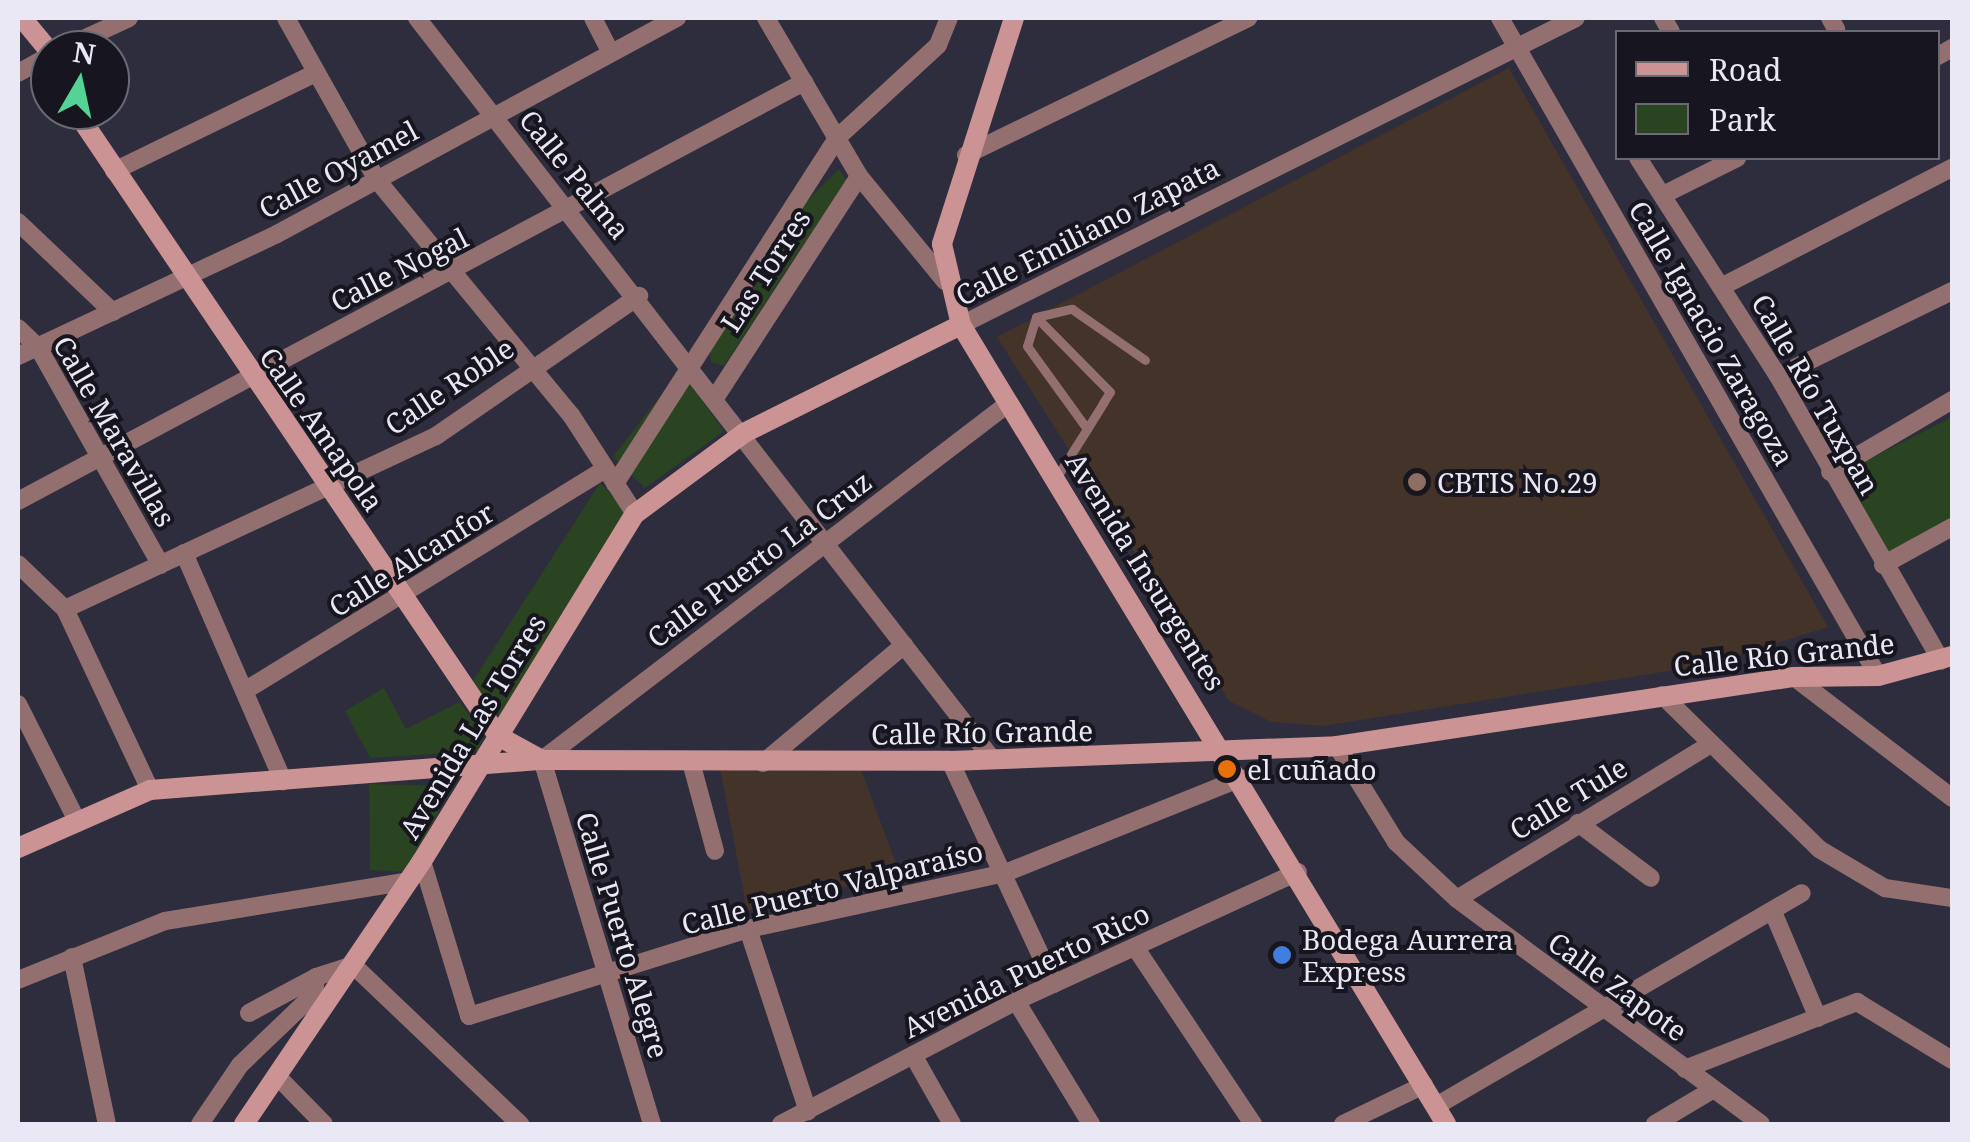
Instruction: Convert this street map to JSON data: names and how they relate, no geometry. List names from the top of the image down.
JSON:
{
  "streets": {
    "street": [
      "Calle Oyamel",
      "Calle Palma",
      "Calle Emiliano Zapata",
      "Calle Nogal",
      "Las Torres",
      "Calle Ignacio Zaragoza",
      "Calle Roble",
      "Calle Río Tuxpan",
      "Calle Amapola",
      "Calle Maravillas",
      "Calle Alcanfor",
      "Calle Puerto La Cruz",
      "Avenida Insurgentes",
      "Calle Río Grande",
      "Avenida Las Torres",
      "Calle Tule",
      "Calle Puerto Valparaíso",
      "Calle Puerto Alegre",
      "Avenida Puerto Rico",
      "Calle Zapote"
    ]
  },
  "crossings": [
    ["Calle Oyamel", "Calle Palma"],
    ["Calle Oyamel", "Calle Amapola"],
    ["Calle Oyamel", "Calle Maravillas"],
    ["Calle Palma", "Calle Emiliano Zapata"],
    ["Calle Palma", "Calle Nogal"],
    ["Calle Palma", "Las Torres"],
    ["Calle Palma", "Calle Roble"],
    ["Calle Palma", "Calle Puerto La Cruz"],
    ["Calle Palma", "Calle Río Grande"],
    ["Calle Emiliano Zapata", "Calle Ignacio Zaragoza"],
    ["Calle Emiliano Zapata", "Avenida Insurgentes"],
    ["Calle Emiliano Zapata", "Avenida Las Torres"],
    ["Calle Nogal", "Calle Amapola"],
    ["Calle Nogal", "Calle Maravillas"],
    ["Calle Ignacio Zaragoza", "Calle Río Grande"],
    ["Calle Roble", "Calle Amapola"],
    ["Calle Roble", "Calle Maravillas"],
    ["Calle Río Tuxpan", "Calle Río Grande"],
    ["Calle Amapola", "Calle Alcanfor"],
    ["Calle Amapola", "Calle Puerto La Cruz"],
    ["Calle Amapola", "Calle Río Grande"],
    ["Calle Amapola", "Avenida Las Torres"],
    ["Calle Amapola", "Calle Puerto Alegre"],
    ["Calle Maravillas", "Calle Alcanfor"],
    ["Calle Maravillas", "Calle Río Grande"],
    ["Calle Puerto La Cruz", "Avenida Insurgentes"],
    ["Calle Puerto La Cruz", "Calle Río Grande"],
    ["Calle Puerto La Cruz", "Calle Puerto Alegre"],
    ["Avenida Insurgentes", "Calle Río Grande"],
    ["Avenida Insurgentes", "Calle Puerto Valparaíso"],
    ["Avenida Insurgentes", "Avenida Puerto Rico"],
    ["Calle Río Grande", "Avenida Las Torres"],
    ["Calle Río Grande", "Calle Puerto Alegre"],
    ["Calle Río Grande", "Calle Zapote"],
    ["Avenida Las Torres", "Calle Puerto Valparaíso"],
    ["Calle Tule", "Calle Zapote"],
    ["Calle Puerto Valparaíso", "Calle Puerto Alegre"]
  ],
  "places": ["CBTIS No.29", "el cuñado", "Bodega Aurrera Express"],
  "legend": ["Road", "Park"],
  "north": "top"
}
